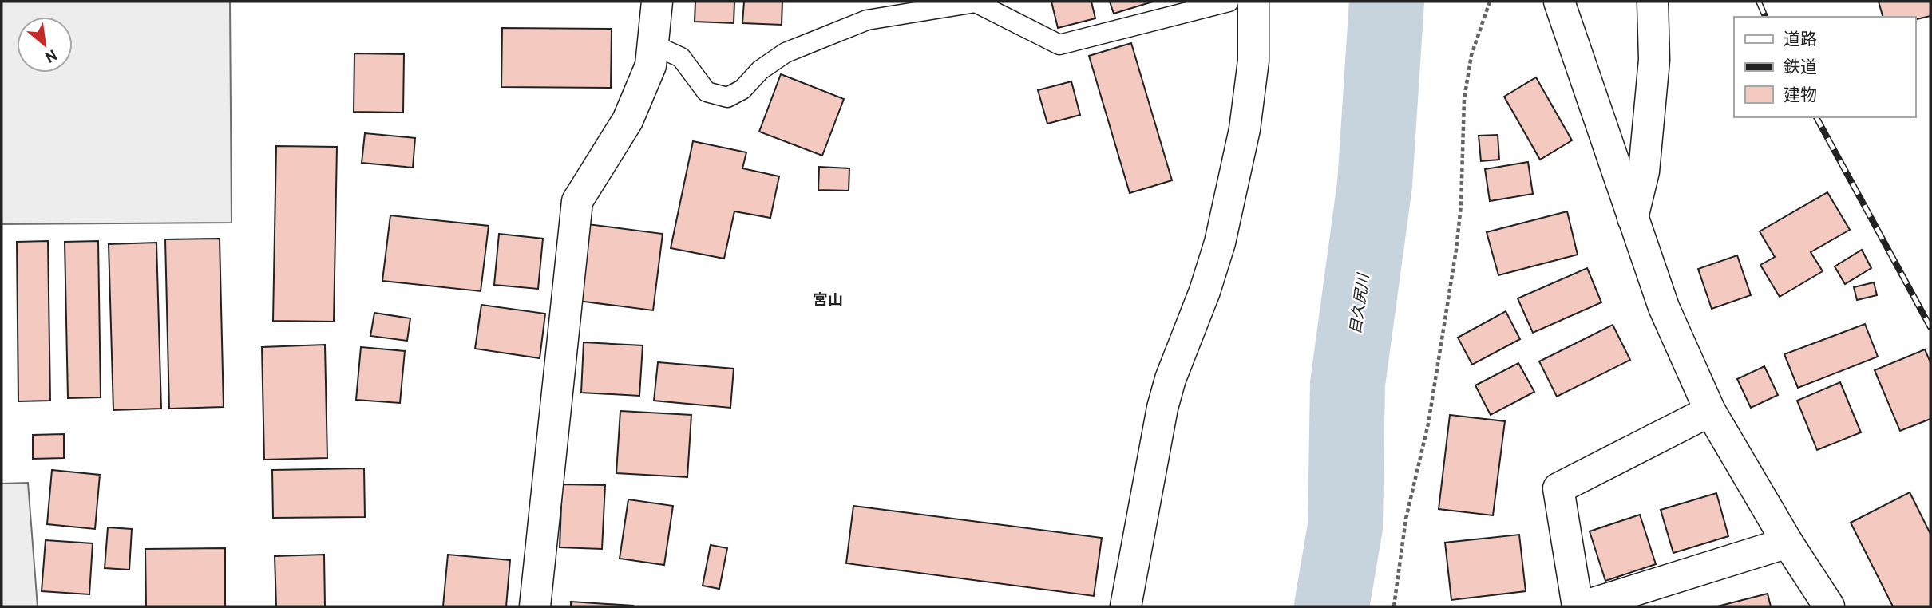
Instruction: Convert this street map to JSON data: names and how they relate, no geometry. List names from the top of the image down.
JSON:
{
  "districts": ["宮山"],
  "water": ["目久尻川"],
  "legend": ["道路", "鉄道", "建物"],
  "north": "bottom right"
}
